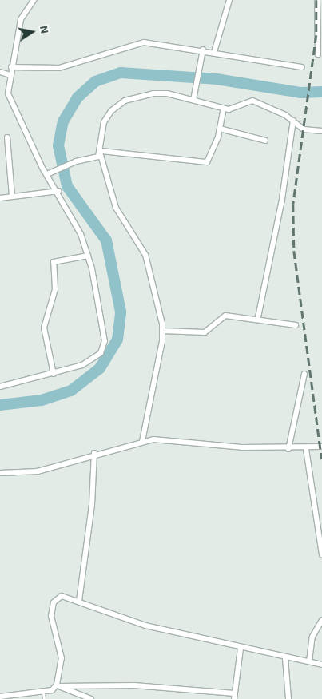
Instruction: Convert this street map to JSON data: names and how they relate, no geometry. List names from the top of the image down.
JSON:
{
  "north": "right"
}
